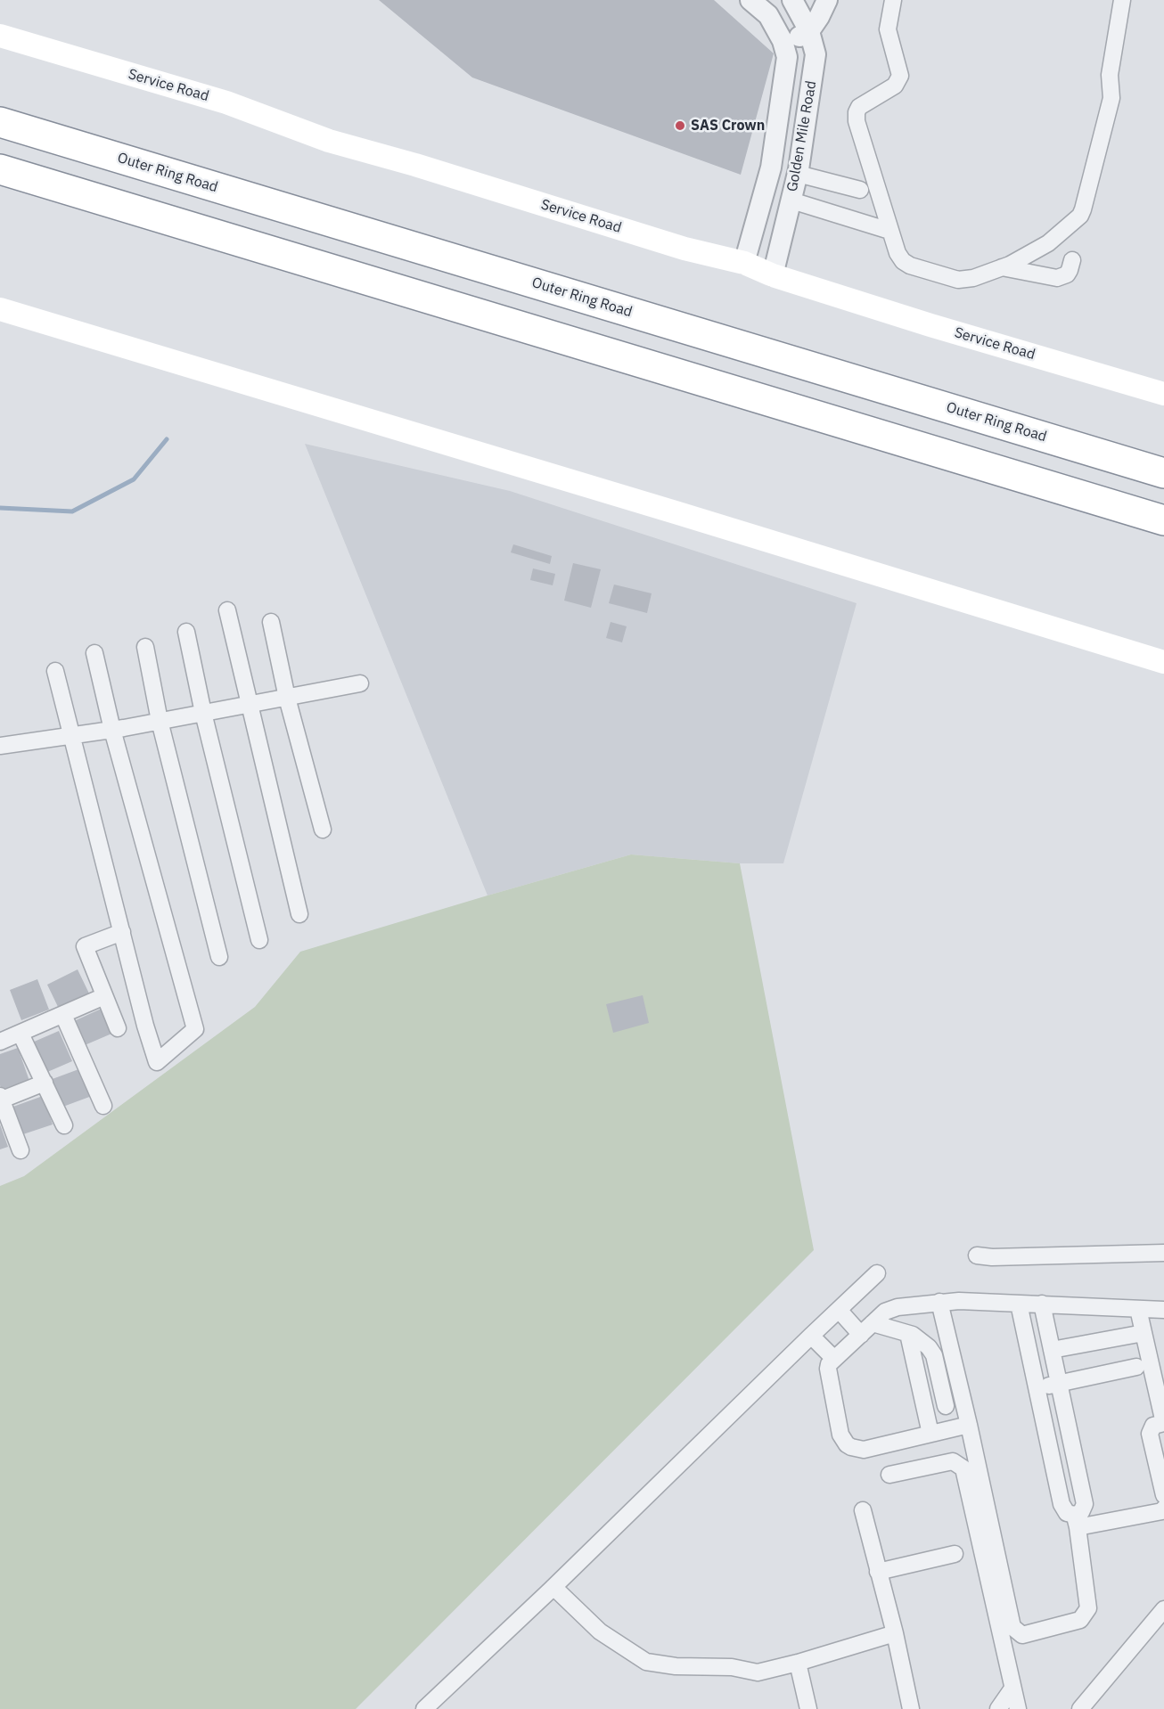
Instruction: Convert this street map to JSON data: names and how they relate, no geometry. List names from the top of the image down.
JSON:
{
  "streets": {
    "highway": ["Outer Ring Road"],
    "main road": ["Service Road"],
    "street": ["Golden Mile Road"]
  },
  "crossings": [
    ["Service Road", "Golden Mile Road"]
  ],
  "places": ["SAS Crown"]
}
